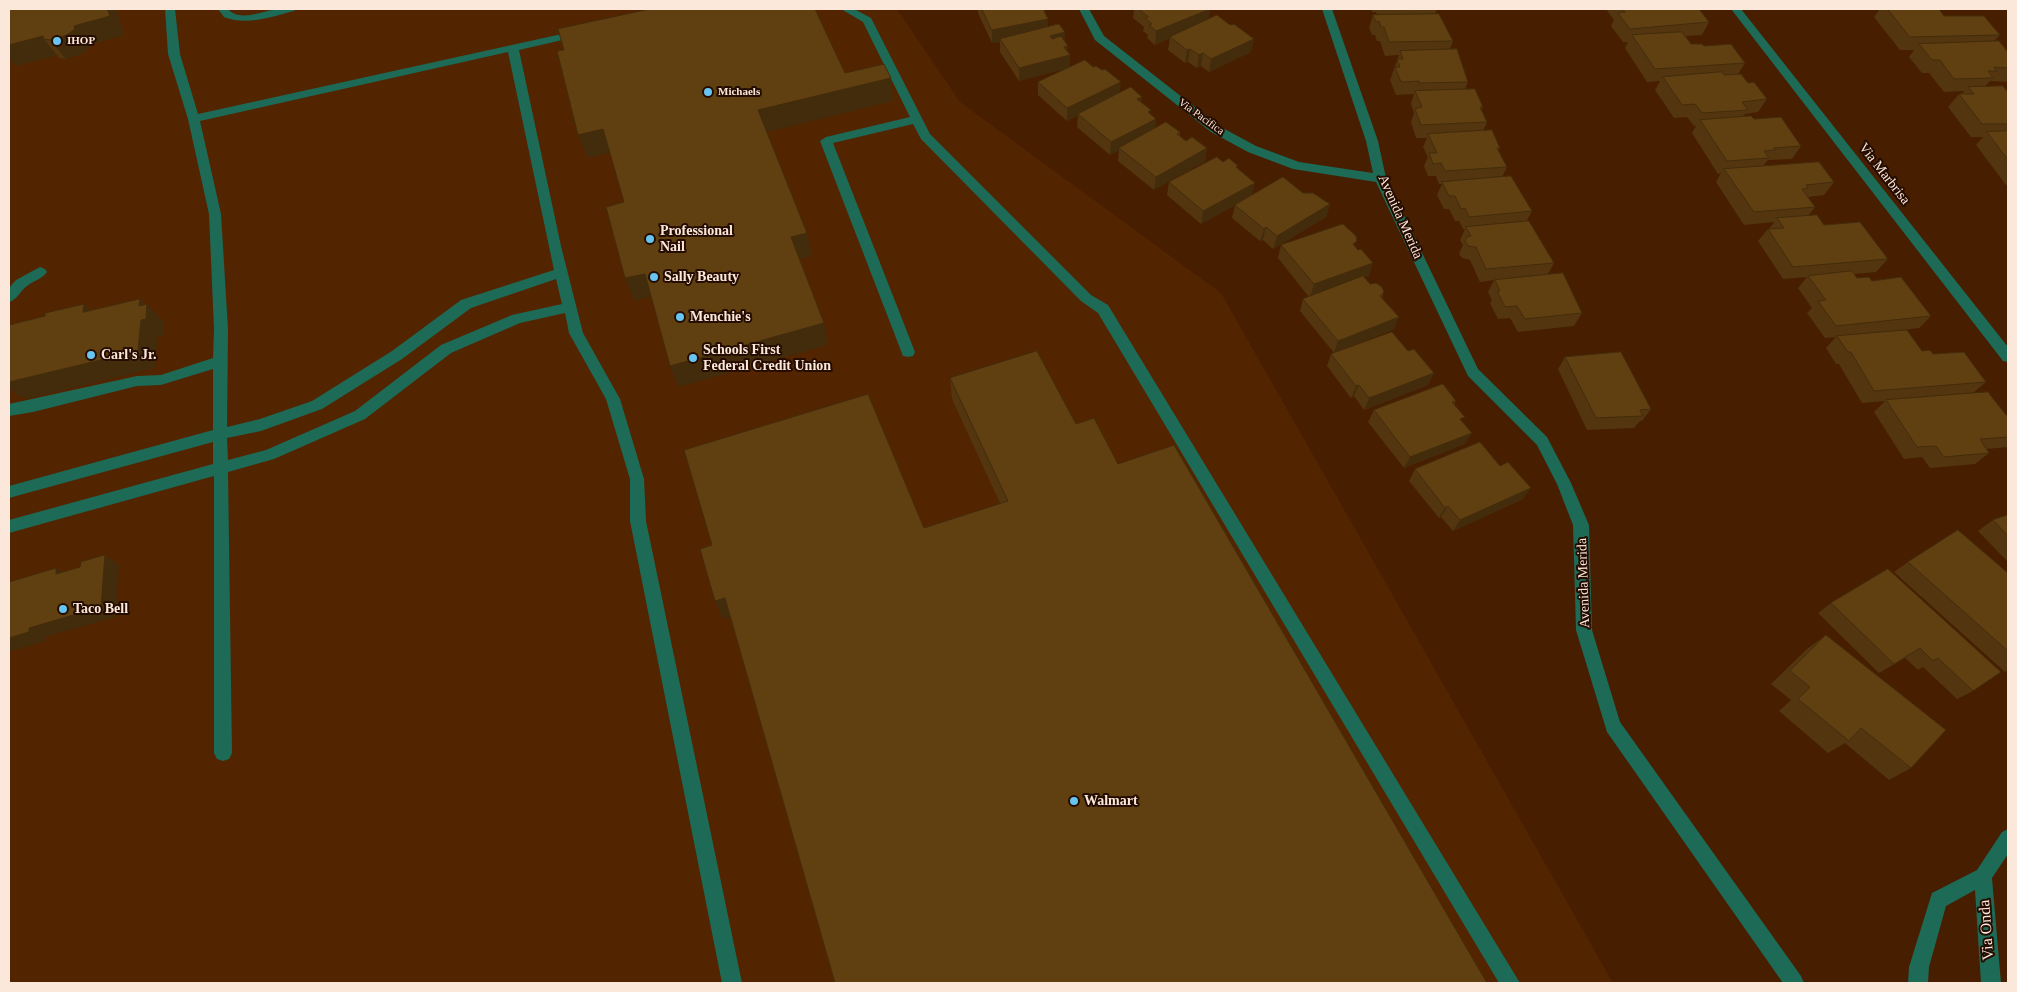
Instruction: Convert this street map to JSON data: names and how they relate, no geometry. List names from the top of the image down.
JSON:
{
  "streets": {
    "street": [
      "Via Pacifica",
      "Via Marbrisa",
      "Avenida Merida",
      "Via Onda"
    ]
  },
  "crossings": [
    ["Via Pacifica", "Avenida Merida"]
  ],
  "places": [
    "IHOP",
    "Michaels",
    "Professional Nail",
    "Sally Beauty",
    "Menchie's",
    "Carl's Jr.",
    "Schools First Federal Credit Union",
    "Taco Bell",
    "Walmart"
  ]
}
